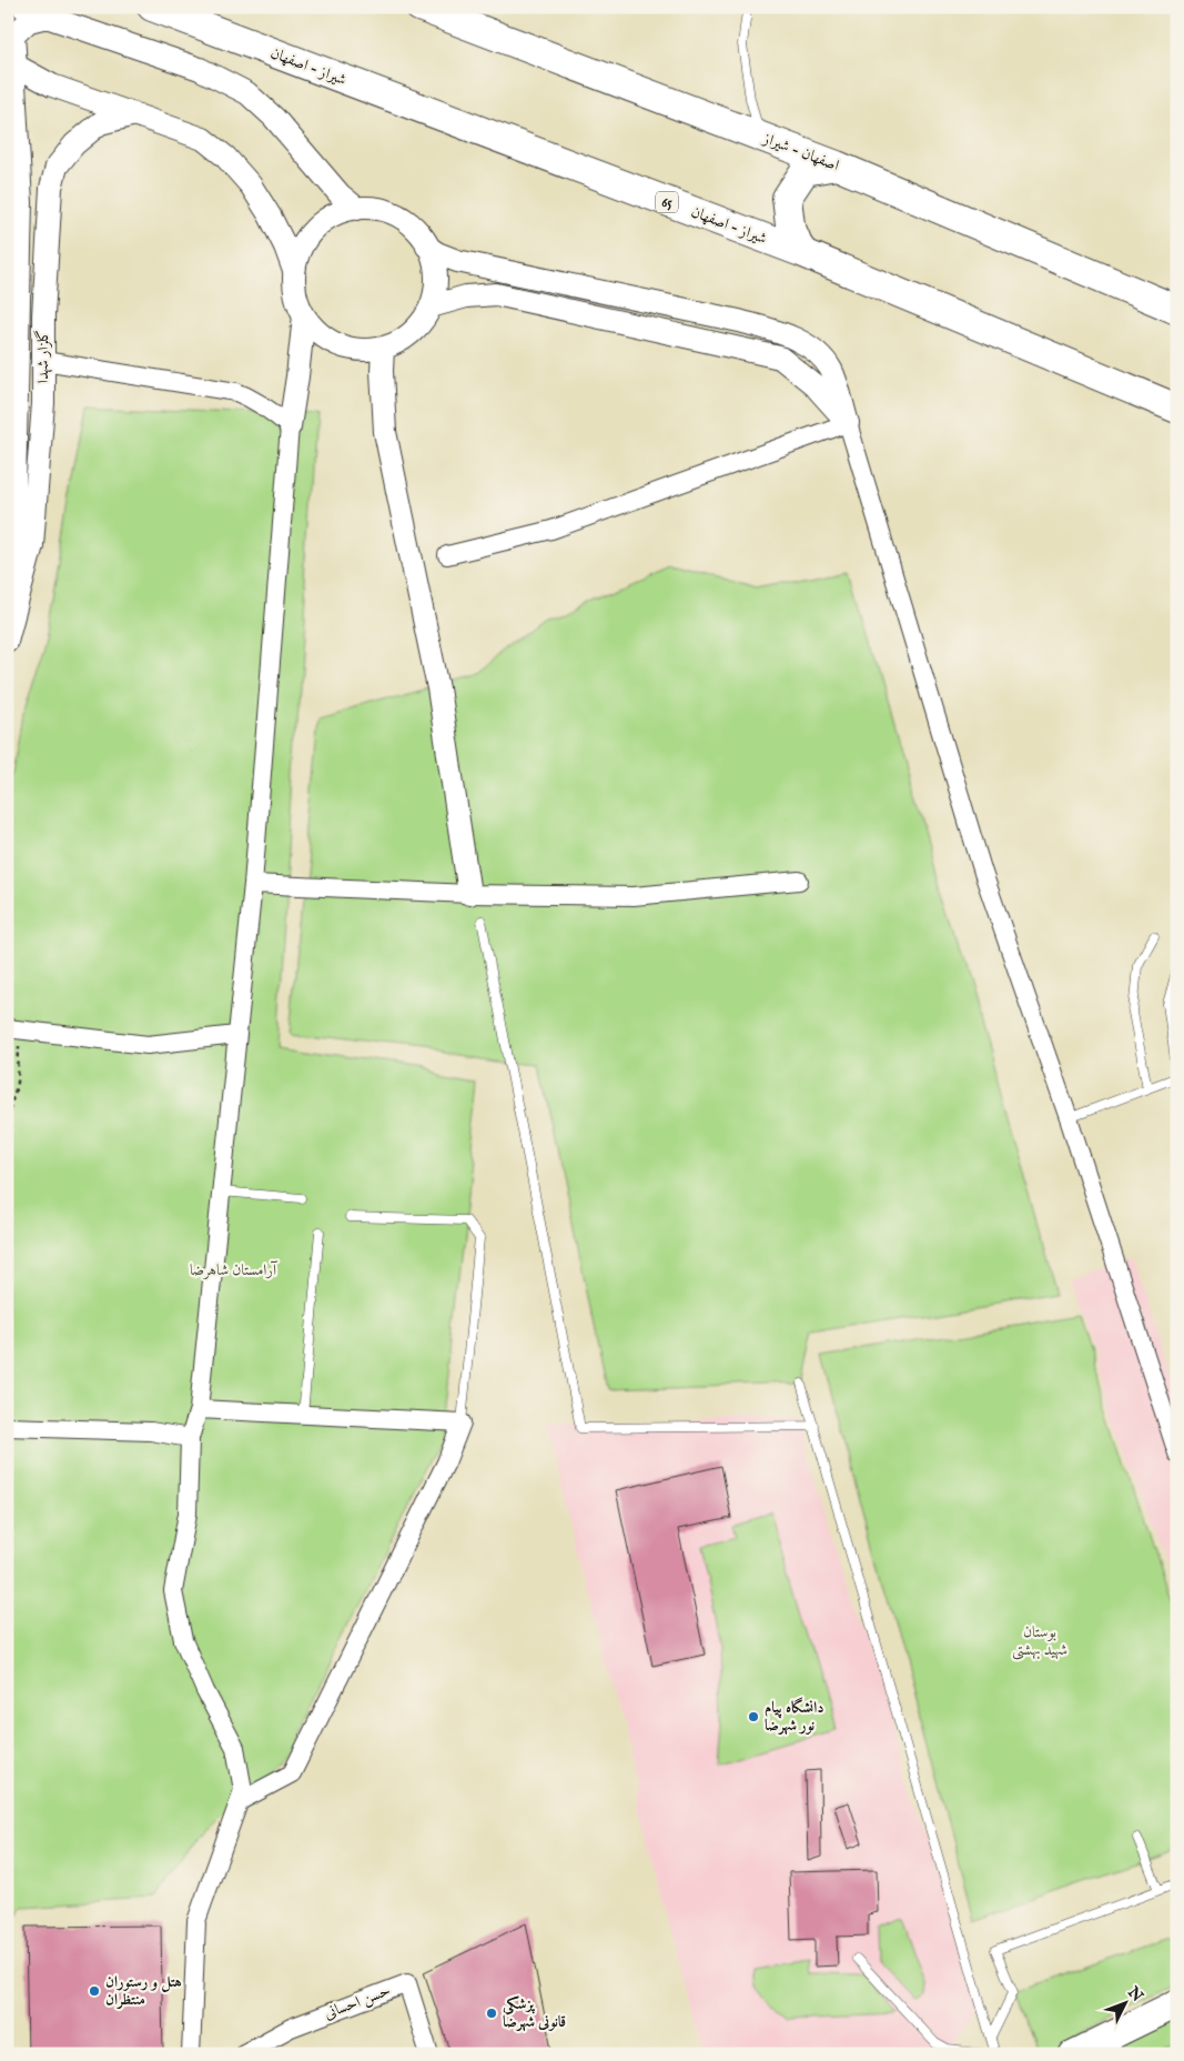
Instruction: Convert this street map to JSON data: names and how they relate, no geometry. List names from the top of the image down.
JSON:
{
  "streets": {
    "highway": ["شیراز - اصفهان", "اصفهان - شیراز", "65"],
    "street": ["گلزار شهدا", "حسن احسانی"]
  },
  "parks": ["آرامستان شاهرضا", "بوستان شهید بهشتی"],
  "places": ["دانشگاه پیام نور شهرضا", "هتل و رستوران منتظران", "پزشکی قانونی شهرضا"],
  "north": "top right"
}
